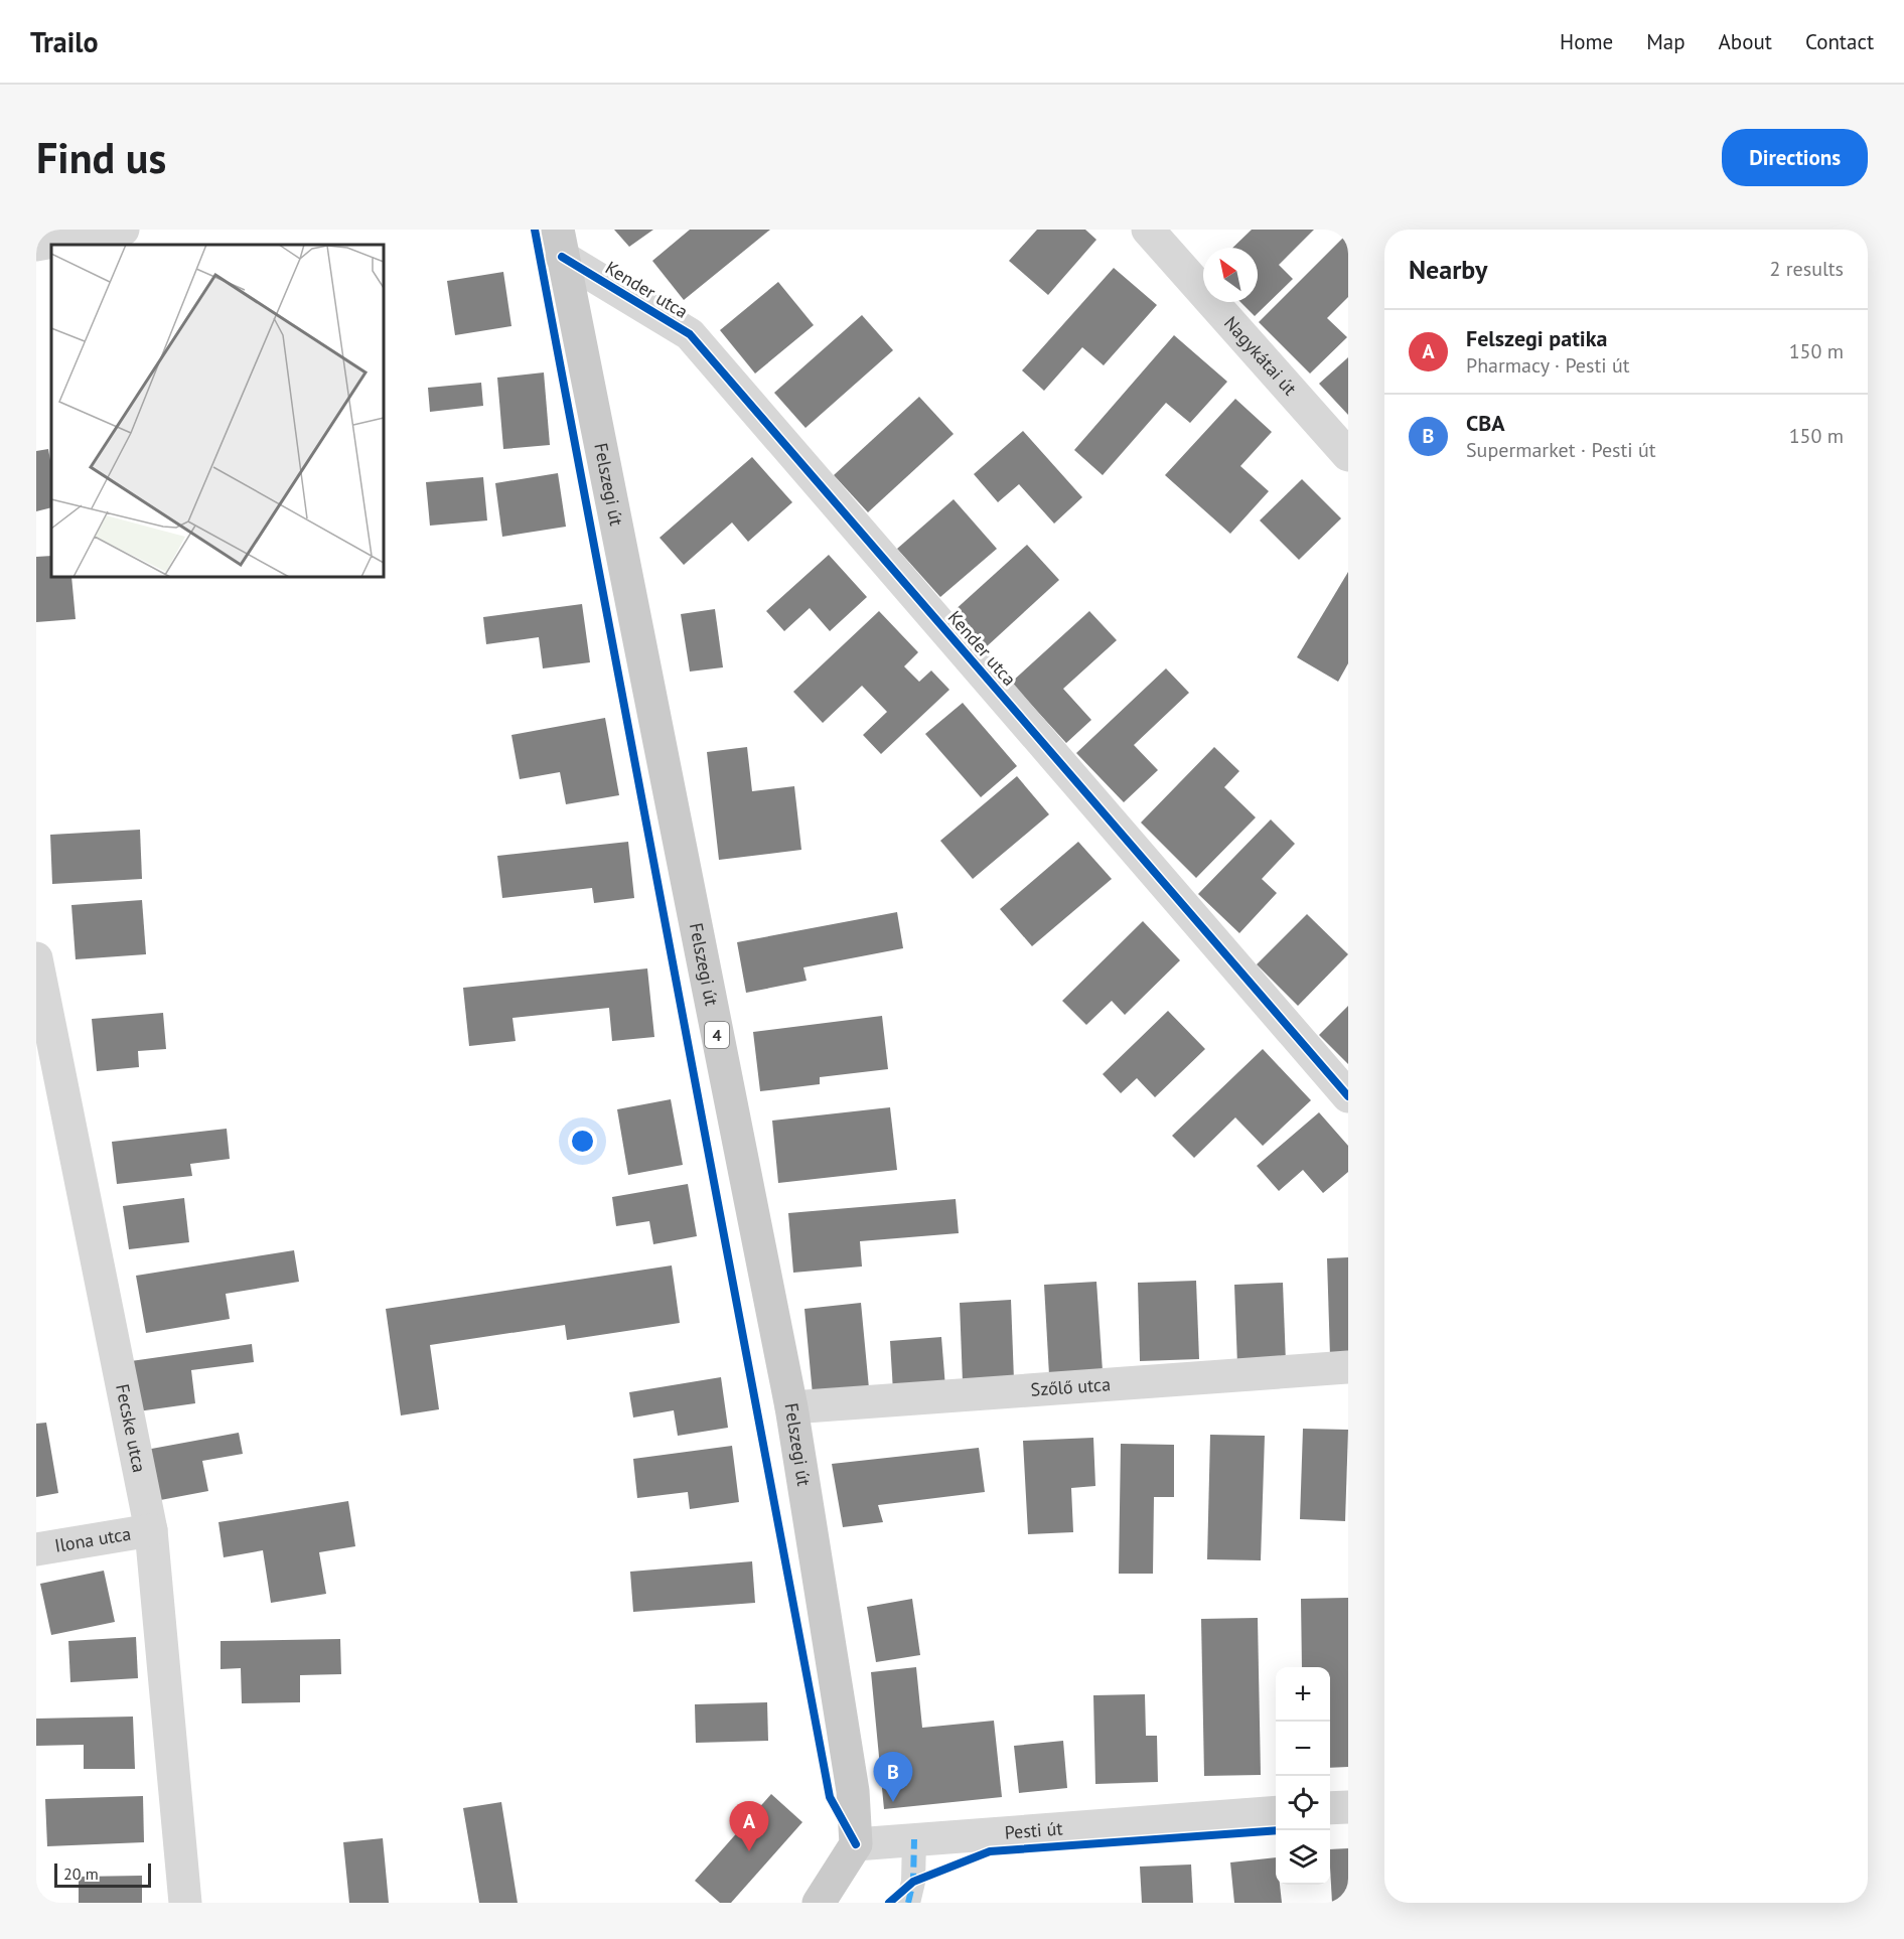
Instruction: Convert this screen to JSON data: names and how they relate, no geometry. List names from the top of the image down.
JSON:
{
  "streets": {
    "main road": ["Felszegi út", "4"],
    "street": [
      "Kender utca",
      "Nagykátai út",
      "Szőlő utca",
      "Fecske utca",
      "Ilona utca",
      "Pesti út"
    ]
  },
  "crossings": [
    ["Kender utca", "Felszegi út"],
    ["Felszegi út", "Szőlő utca"],
    ["Felszegi út", "Pesti út"],
    ["Fecske utca", "Ilona utca"]
  ],
  "scale_bar": "20 m",
  "north": "top left",
  "page": {
    "header": "Trailo",
    "nav": [
      "Home",
      "Map",
      "About",
      "Contact"
    ],
    "buttons": "Directions",
    "title": "Find us",
    "heading": ["Nearby", "2 results"],
    "list": [
      {
        "mark": "A",
        "name": "Felszegi patika",
        "note": "Pharmacy · Pesti út",
        "value": "150 m"
      },
      {
        "mark": "B",
        "name": "CBA",
        "note": "Supermarket · Pesti út",
        "value": "150 m"
      }
    ],
    "map_buttons": ["+", "−"],
    "pins": ["B", "A"],
    "scale": "20 m"
  }
}
